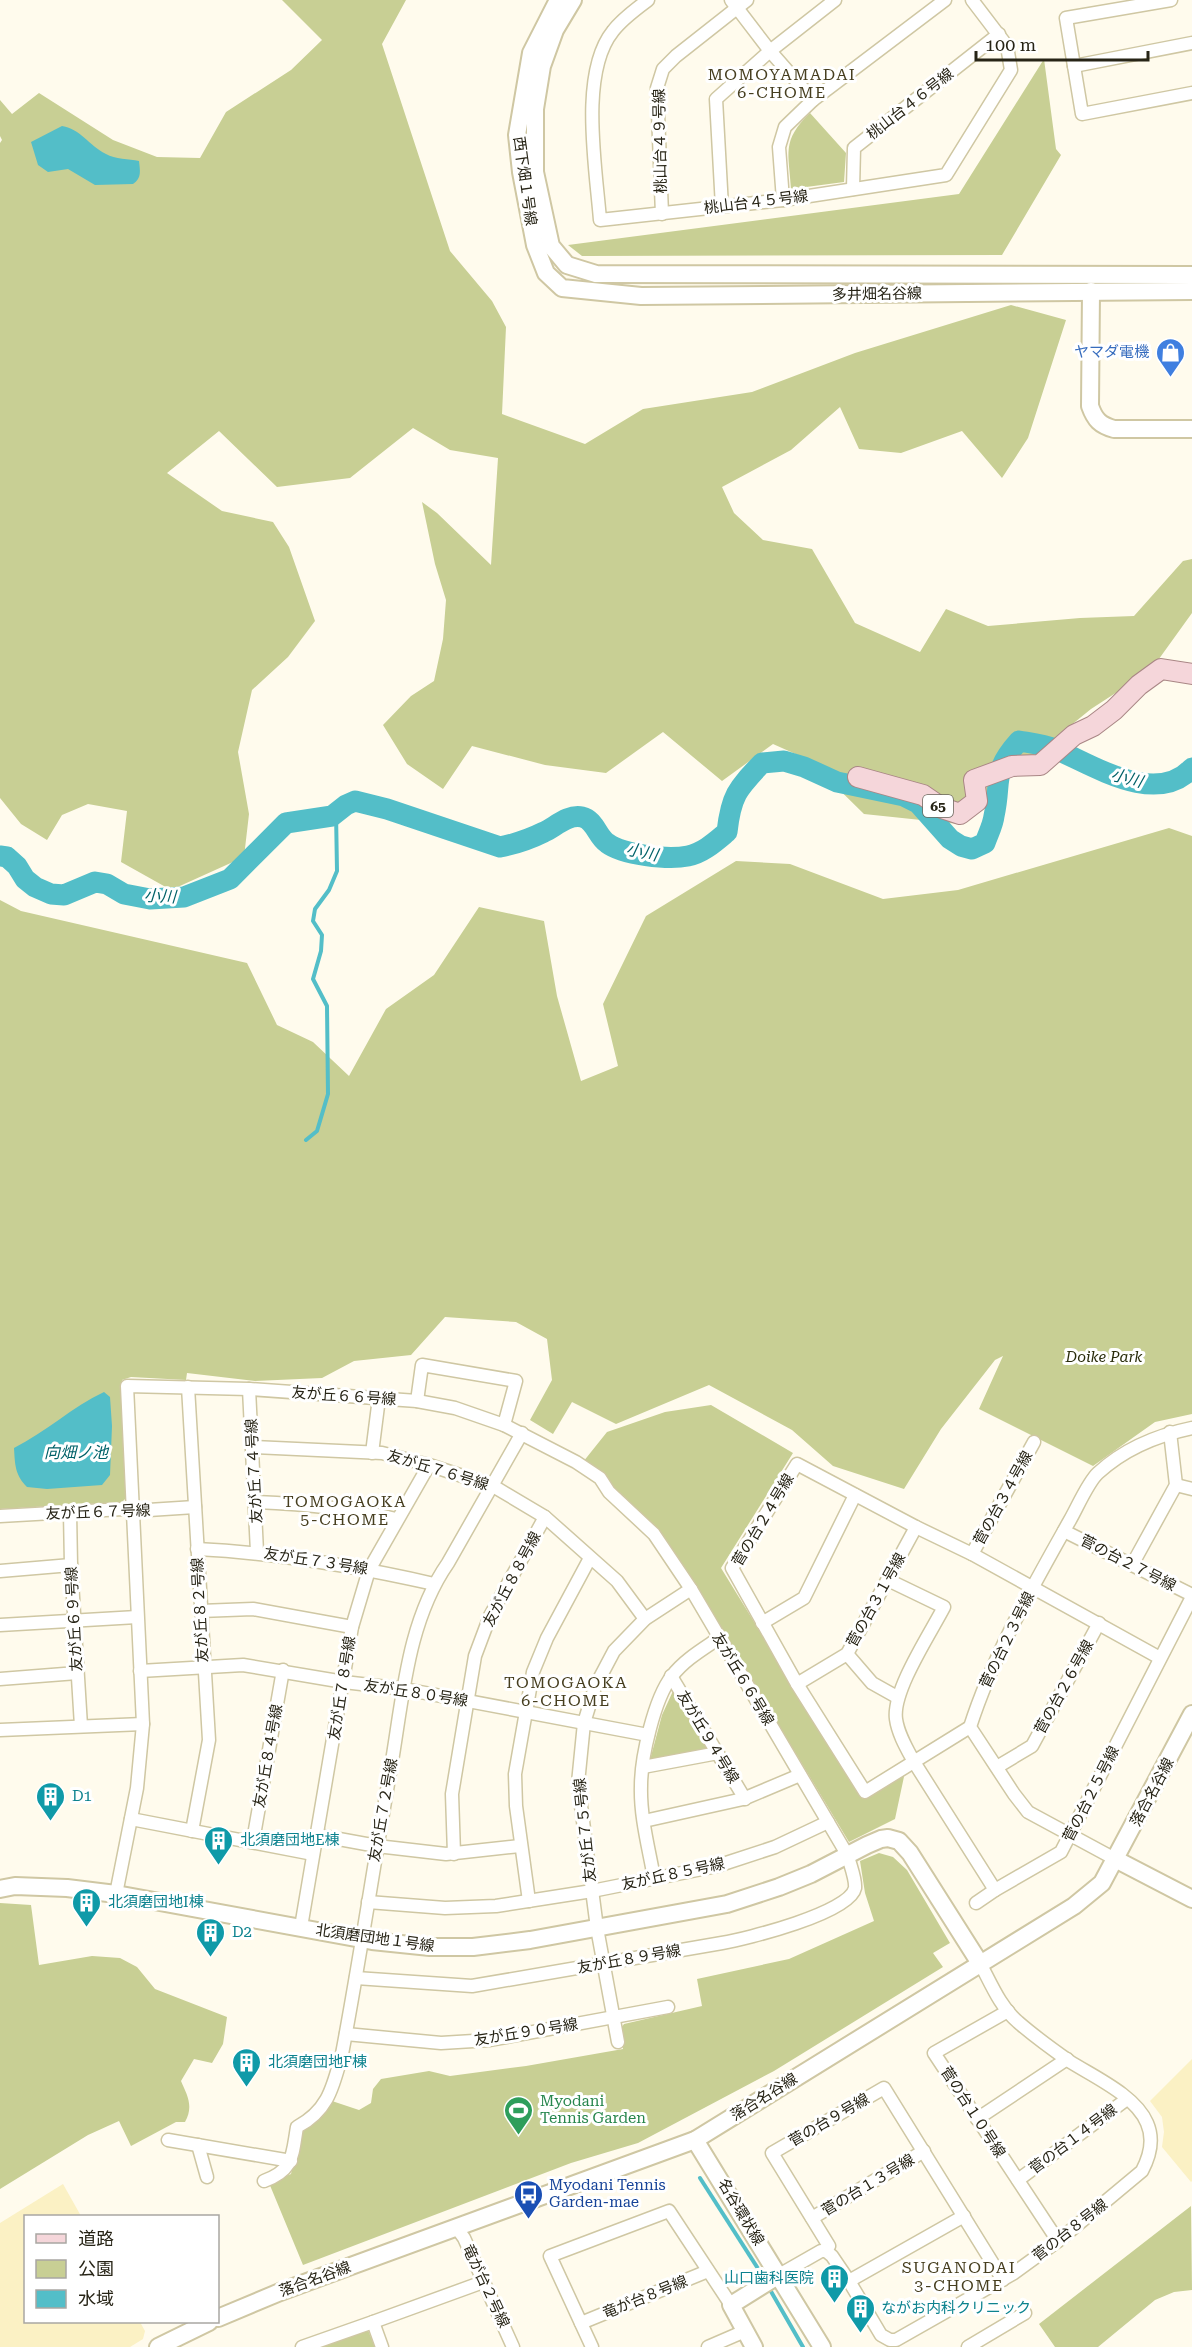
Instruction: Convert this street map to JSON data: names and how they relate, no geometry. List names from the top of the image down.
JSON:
{
  "streets": {
    "main road": ["65"],
    "street": [
      "桃山台４６号線",
      "桃山台４９号線",
      "西下畑１号線",
      "桃山台４５号線",
      "多井畑名谷線",
      "友が丘６６号線",
      "友が丘７６号線",
      "友が丘７４号線",
      "菅の台３４号線",
      "友が丘６７号線",
      "菅の台２４号線",
      "友が丘７３号線",
      "菅の台２７号線",
      "友が丘８８号線",
      "菅の台３１号線",
      "友が丘８２号線",
      "友が丘６９号線",
      "菅の台２３号線",
      "菅の台２６号線",
      "友が丘７８号線",
      "友が丘８０号線",
      "友が丘９４号線",
      "友が丘８４号線",
      "落合名谷線",
      "菅の台２５号線",
      "友が丘７２号線",
      "友が丘７５号線",
      "友が丘８５号線",
      "北須磨団地１号線",
      "友が丘８９号線",
      "友が丘９０号線",
      "菅の台１０号線",
      "菅の台９号線",
      "菅の台１４号線",
      "菅の台１３号線",
      "名谷環状線",
      "菅の台８号線",
      "竜が台２号線",
      "竜が台８号線"
    ]
  },
  "crossings": [
    ["桃山台４６号線", "桃山台４５号線"],
    ["桃山台４９号線", "桃山台４５号線"],
    ["西下畑１号線", "多井畑名谷線"],
    ["友が丘６６号線", "友が丘７４号線"],
    ["友が丘６６号線", "友が丘６７号線"],
    ["友が丘６６号線", "友が丘８２号線"],
    ["友が丘６６号線", "友が丘８０号線"],
    ["友が丘６６号線", "友が丘７２号線"],
    ["友が丘６６号線", "友が丘７５号線"],
    ["友が丘６６号線", "友が丘８５号線"],
    ["友が丘６６号線", "北須磨団地１号線"],
    ["友が丘６６号線", "友が丘８９号線"],
    ["友が丘７６号線", "友が丘７４号線"],
    ["友が丘７６号線", "友が丘８８号線"],
    ["友が丘７６号線", "友が丘７８号線"],
    ["友が丘７６号線", "友が丘７２号線"],
    ["友が丘７６号線", "友が丘７５号線"],
    ["友が丘７４号線", "友が丘７３号線"],
    ["菅の台３４号線", "菅の台２４号線"],
    ["友が丘６７号線", "友が丘８２号線"],
    ["友が丘６７号線", "友が丘６９号線"],
    ["菅の台２４号線", "菅の台３１号線"],
    ["菅の台２４号線", "菅の台２３号線"],
    ["菅の台２４号線", "菅の台２６号線"],
    ["菅の台２４号線", "菅の台２５号線"],
    ["友が丘７３号線", "友が丘８２号線"],
    ["友が丘７３号線", "友が丘７８号線"],
    ["友が丘７３号線", "友が丘７２号線"],
    ["菅の台２７号線", "菅の台２３号線"],
    ["菅の台２７号線", "菅の台２５号線"],
    ["友が丘８８号線", "友が丘８０号線"],
    ["友が丘８２号線", "友が丘８０号線"],
    ["友が丘７８号線", "友が丘８０号線"],
    ["友が丘７８号線", "北須磨団地１号線"],
    ["友が丘８０号線", "友が丘８４号線"],
    ["友が丘８０号線", "友が丘７２号線"],
    ["友が丘８０号線", "友が丘７５号線"],
    ["落合名谷線", "北須磨団地１号線"],
    ["落合名谷線", "名谷環状線"],
    ["落合名谷線", "菅の台８号線"],
    ["落合名谷線", "竜が台２号線"],
    ["友が丘７２号線", "友が丘８５号線"],
    ["友が丘７２号線", "北須磨団地１号線"],
    ["友が丘７２号線", "友が丘８９号線"],
    ["友が丘７２号線", "友が丘９０号線"],
    ["友が丘７５号線", "友が丘８５号線"],
    ["友が丘７５号線", "北須磨団地１号線"],
    ["友が丘７５号線", "友が丘８９号線"],
    ["友が丘７５号線", "友が丘９０号線"],
    ["北須磨団地１号線", "友が丘８９号線"],
    ["北須磨団地１号線", "菅の台８号線"],
    ["菅の台１０号線", "菅の台１４号線"],
    ["菅の台１０号線", "菅の台８号線"],
    ["菅の台９号線", "菅の台１３号線"],
    ["菅の台９号線", "菅の台８号線"],
    ["菅の台１４号線", "菅の台８号線"]
  ],
  "districts": [
    "MOMOYAMADAI 6-CHOME",
    "TOMOGAOKA 5-CHOME",
    "TOMOGAOKA 6-CHOME",
    "SUGANODAI 3-CHOME"
  ],
  "water": ["小川", "向畑ノ池"],
  "parks": ["Doike Park"],
  "places": {
    "shop": ["ヤマダ電機"],
    "building": [
      "D1",
      "北須磨団地E棟",
      "北須磨団地I棟",
      "D2",
      "北須磨団地F棟",
      "山口歯科医院",
      "ながお内科クリニック"
    ],
    "sports": ["Myodani Tennis Garden"],
    "bus stop": ["Myodani Tennis Garden-mae"]
  },
  "legend": ["道路", "公園", "水域"],
  "scale_bar": "100 m"
}
